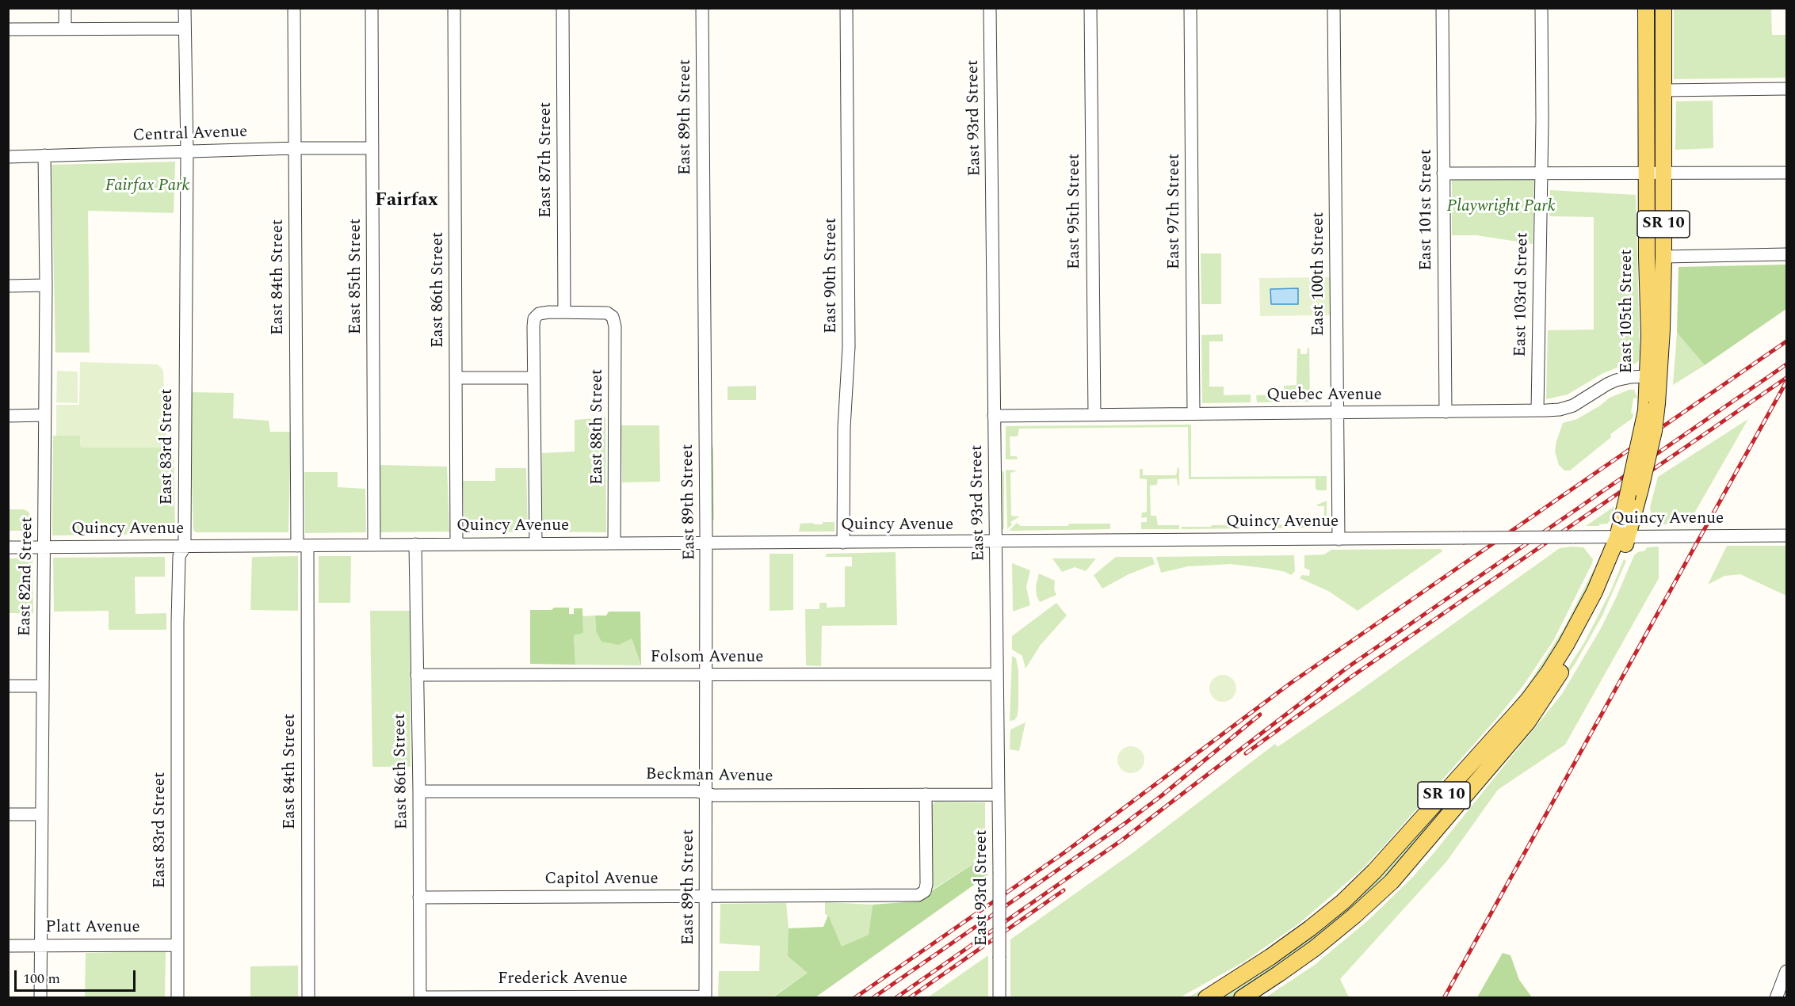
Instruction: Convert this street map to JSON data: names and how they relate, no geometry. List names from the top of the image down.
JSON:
{
  "streets": {
    "main road": ["SR 10", "East 105th Street"],
    "street": [
      "East 89th Street",
      "East 93rd Street",
      "Central Avenue",
      "East 87th Street",
      "East 101st Street",
      "East 95th Street",
      "East 97th Street",
      "East 100th Street",
      "East 90th Street",
      "East 85th Street",
      "East 84th Street",
      "East 86th Street",
      "East 103rd Street",
      "Quebec Avenue",
      "East 88th Street",
      "East 83rd Street",
      "Quincy Avenue",
      "East 82nd Street",
      "Folsom Avenue",
      "Beckman Avenue",
      "Capitol Avenue",
      "Platt Avenue",
      "Frederick Avenue"
    ]
  },
  "crossings": [
    ["East 89th Street", "Quincy Avenue"],
    ["East 89th Street", "Folsom Avenue"],
    ["East 89th Street", "Beckman Avenue"],
    ["East 89th Street", "Capitol Avenue"],
    ["East 89th Street", "Frederick Avenue"],
    ["East 93rd Street", "Quebec Avenue"],
    ["East 93rd Street", "Quincy Avenue"],
    ["East 93rd Street", "Folsom Avenue"],
    ["East 93rd Street", "Beckman Avenue"],
    ["Central Avenue", "East 85th Street"],
    ["Central Avenue", "East 84th Street"],
    ["Central Avenue", "East 83rd Street"],
    ["Central Avenue", "East 82nd Street"],
    ["East 87th Street", "East 88th Street"],
    ["East 101st Street", "Quebec Avenue"],
    ["East 95th Street", "Quebec Avenue"],
    ["East 97th Street", "Quebec Avenue"],
    ["SR 10", "East 105th Street"],
    ["SR 10", "Quincy Avenue"],
    ["East 100th Street", "Quebec Avenue"],
    ["East 100th Street", "Quincy Avenue"],
    ["East 90th Street", "Quincy Avenue"],
    ["East 85th Street", "Quincy Avenue"],
    ["East 84th Street", "Quincy Avenue"],
    ["East 86th Street", "Quincy Avenue"],
    ["East 86th Street", "Folsom Avenue"],
    ["East 86th Street", "Beckman Avenue"],
    ["East 86th Street", "Capitol Avenue"],
    ["East 86th Street", "Frederick Avenue"],
    ["East 103rd Street", "Quebec Avenue"],
    ["East 105th Street", "Quebec Avenue"],
    ["East 105th Street", "Quincy Avenue"],
    ["East 88th Street", "Quincy Avenue"],
    ["East 83rd Street", "Quincy Avenue"],
    ["East 83rd Street", "Platt Avenue"],
    ["Quincy Avenue", "East 82nd Street"],
    ["East 82nd Street", "Platt Avenue"],
    ["Beckman Avenue", "Capitol Avenue"]
  ],
  "districts": ["Fairfax"],
  "parks": ["Fairfax Park", "Playwright Park"],
  "scale_bar": "100 m"
}
